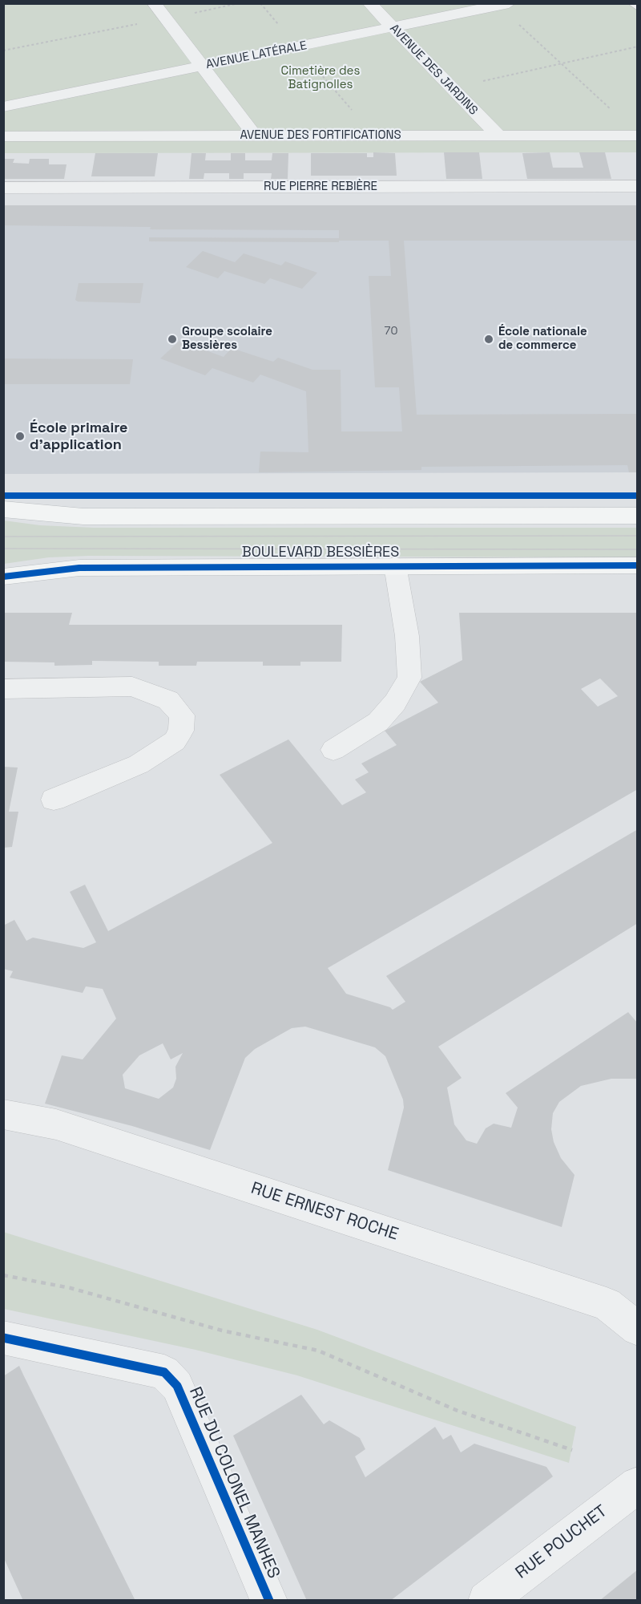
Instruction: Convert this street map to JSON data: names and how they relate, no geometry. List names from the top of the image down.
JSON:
{
  "streets": {
    "main road": ["BOULEVARD BESSIÈRES"],
    "street": [
      "AVENUE LATÉRALE",
      "AVENUE DES JARDINS",
      "AVENUE DES FORTIFICATIONS",
      "RUE PIERRE REBIÈRE",
      "RUE ERNEST ROCHE",
      "RUE DU COLONEL MANHES",
      "RUE POUCHET"
    ]
  },
  "crossings": [
    ["AVENUE LATÉRALE", "AVENUE DES JARDINS"],
    ["AVENUE DES JARDINS", "AVENUE DES FORTIFICATIONS"]
  ],
  "parks": ["Cimetière des Batignolles"],
  "places": ["Groupe scolaire Bessières", "École nationale de commerce", "École primaire d'application"],
  "house_numbers": ["70"]
}
